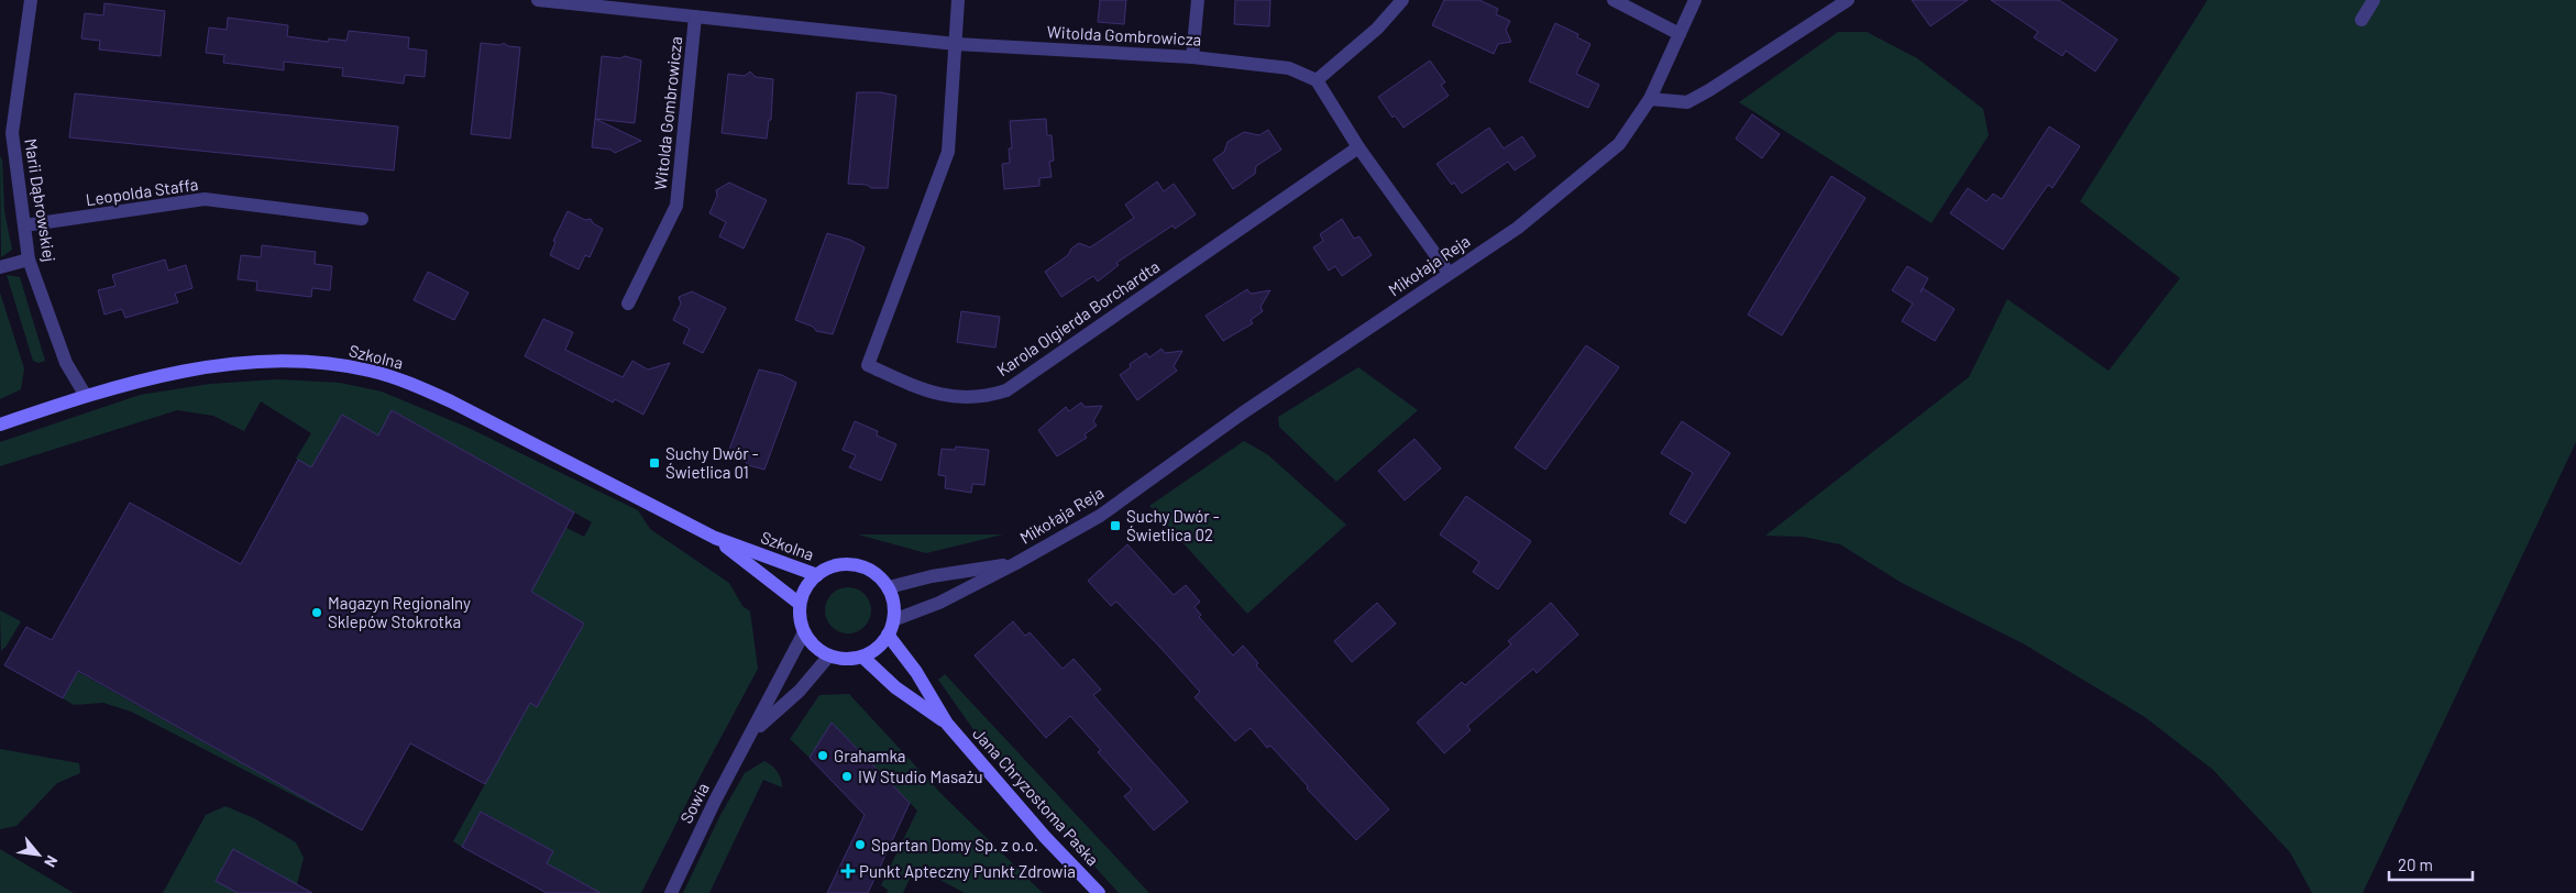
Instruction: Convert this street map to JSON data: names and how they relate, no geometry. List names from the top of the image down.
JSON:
{
  "streets": {
    "street": [
      "Witolda Gombrowicza",
      "Leopolda Staffa",
      "Marii Dąbrowskiej",
      "Mikołaja Reja",
      "Karola Olgierda Borchardta",
      "Szkolna",
      "Jana Chryzostoma Paska",
      "Sowia"
    ]
  },
  "crossings": [
    ["Witolda Gombrowicza", "Karola Olgierda Borchardta"],
    ["Leopolda Staffa", "Marii Dąbrowskiej"],
    ["Marii Dąbrowskiej", "Szkolna"],
    ["Mikołaja Reja", "Szkolna"],
    ["Mikołaja Reja", "Jana Chryzostoma Paska"],
    ["Mikołaja Reja", "Sowia"],
    ["Szkolna", "Jana Chryzostoma Paska"],
    ["Szkolna", "Sowia"],
    ["Jana Chryzostoma Paska", "Sowia"]
  ],
  "places": {
    "transit": ["Suchy Dwór - Świetlica 01", "Suchy Dwór - Świetlica 02"],
    "other": [
      "Magazyn Regionalny Sklepów Stokrotka",
      "Grahamka",
      "IW Studio Masażu",
      "Spartan Domy Sp. z o.o."
    ],
    "health": ["Punkt Apteczny Punkt Zdrowia"]
  },
  "scale_bar": "20 m",
  "north": "bottom right"
}
